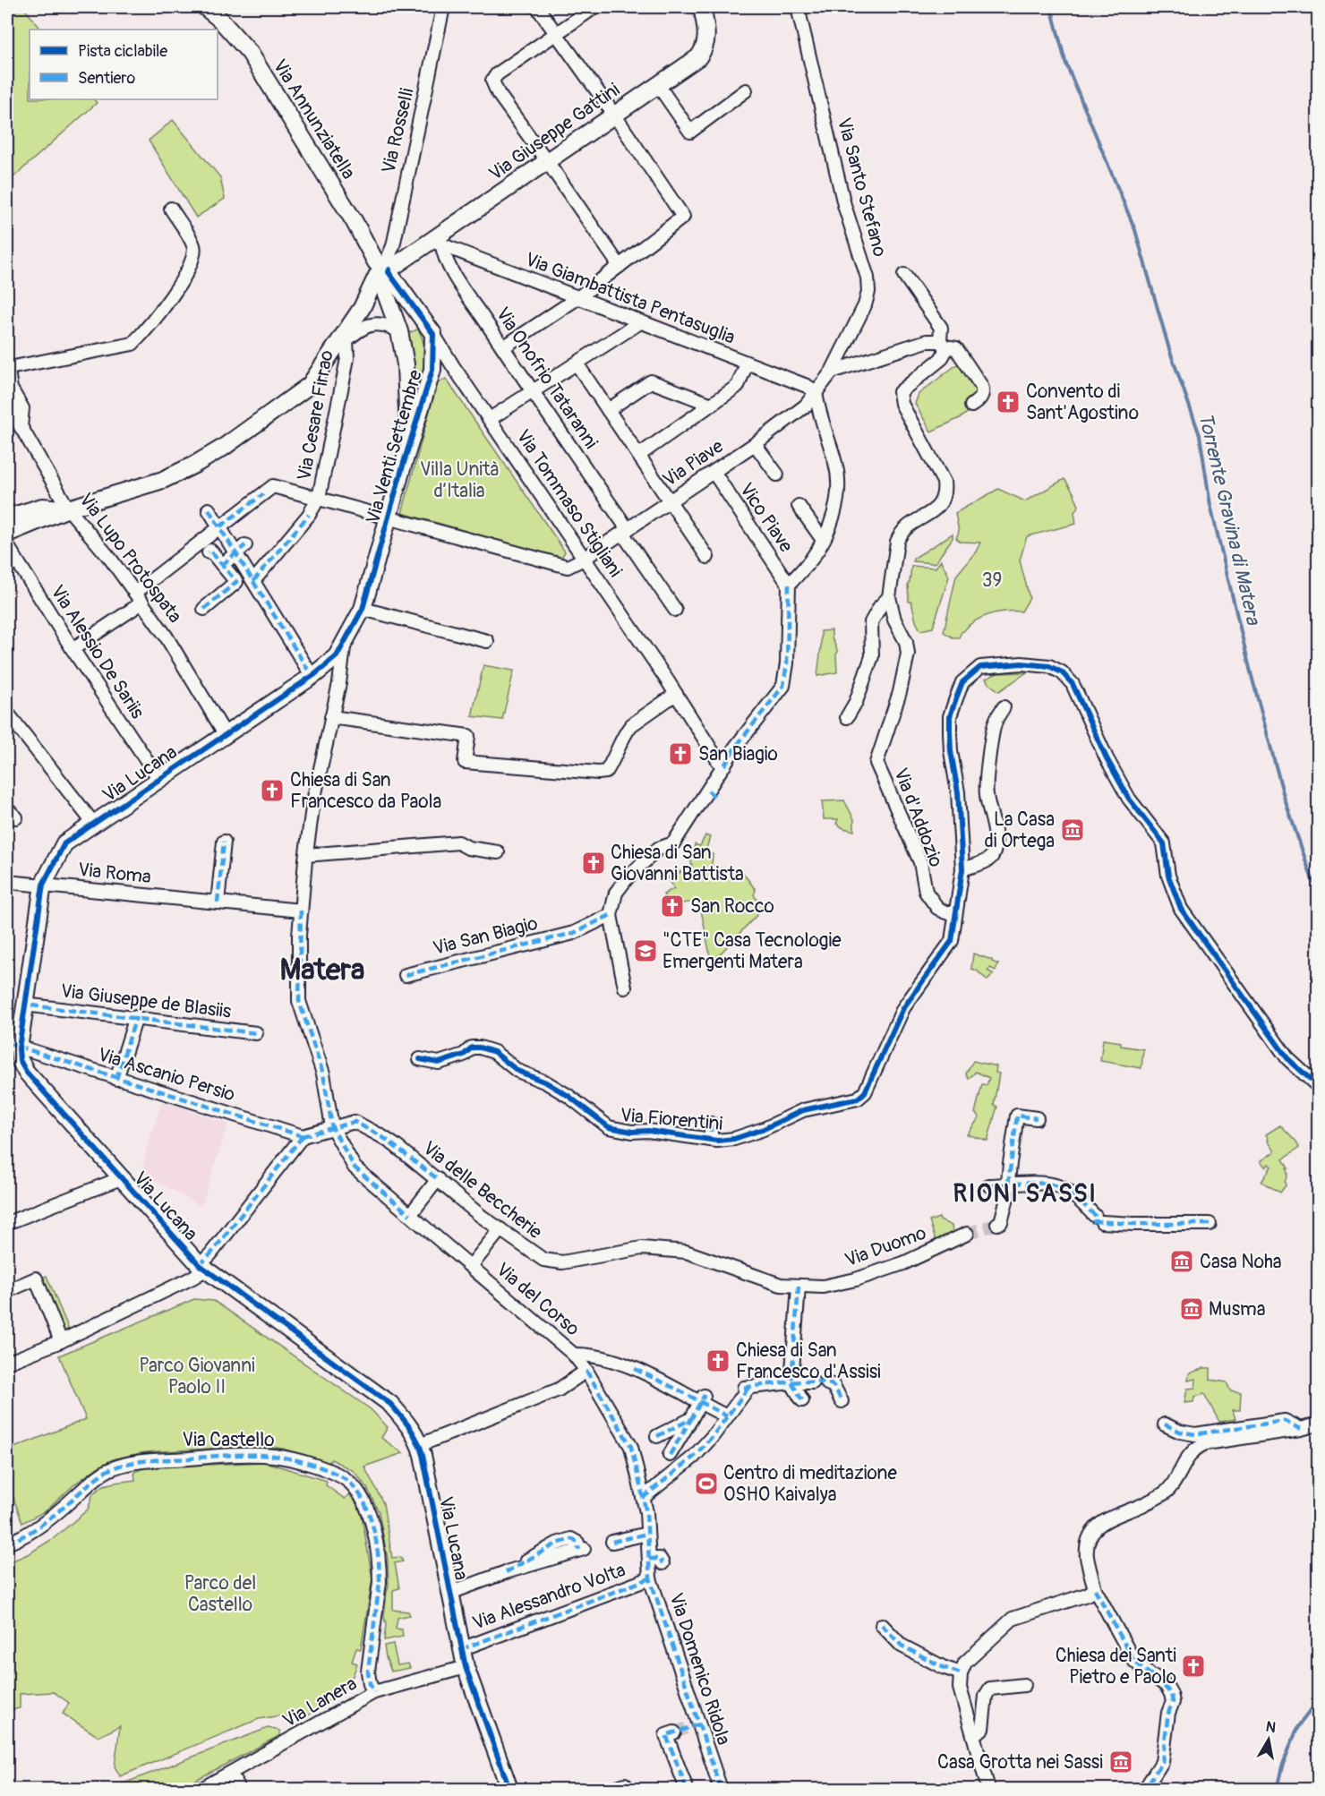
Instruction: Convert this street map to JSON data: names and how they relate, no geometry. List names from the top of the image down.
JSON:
{
  "streets": {
    "street": [
      "Via Annunziatella",
      "Via Rosselli",
      "Via Giuseppe Gattini",
      "Via Santo Stefano",
      "Via Giambattista Pentasuglia",
      "Via Onofrio Tataranni",
      "Via Cesare Firrao",
      "Via Venti Settembre",
      "Via Piave",
      "Via Tommaso Stigliani",
      "Vico Piave",
      "Via Lupo Protospata",
      "Via Alessio De Sariis",
      "Via Lucana",
      "Via d'Addozio",
      "Via Roma",
      "Via San Biagio",
      "Via Giuseppe de Blasiis",
      "Via Ascanio Persio",
      "Via Fiorentini",
      "Via delle Beccherie",
      "Via Duomo",
      "Via del Corso",
      "Via Castello",
      "Via Alessandro Volta",
      "Via Domenico Ridola",
      "Via Lanera"
    ]
  },
  "crossings": [
    ["Via Annunziatella", "Via Rosselli"],
    ["Via Annunziatella", "Via Giuseppe Gattini"],
    ["Via Annunziatella", "Via Venti Settembre"],
    ["Via Rosselli", "Via Giuseppe Gattini"],
    ["Via Rosselli", "Via Venti Settembre"],
    ["Via Giuseppe Gattini", "Via Giambattista Pentasuglia"],
    ["Via Giuseppe Gattini", "Via Onofrio Tataranni"],
    ["Via Giuseppe Gattini", "Via Venti Settembre"],
    ["Via Giambattista Pentasuglia", "Via Onofrio Tataranni"],
    ["Via Giambattista Pentasuglia", "Via Piave"],
    ["Via Onofrio Tataranni", "Via Piave"],
    ["Via Venti Settembre", "Via Tommaso Stigliani"],
    ["Via Piave", "Via Tommaso Stigliani"],
    ["Via Piave", "Vico Piave"],
    ["Via Lupo Protospata", "Via Lucana"],
    ["Via Alessio De Sariis", "Via Lucana"],
    ["Via Lucana", "Via Roma"],
    ["Via Lucana", "Via Ascanio Persio"],
    ["Via Lucana", "Via Alessandro Volta"],
    ["Via Lucana", "Via Lanera"],
    ["Via d'Addozio", "Via Fiorentini"],
    ["Via Ascanio Persio", "Via delle Beccherie"],
    ["Via delle Beccherie", "Via Duomo"],
    ["Via delle Beccherie", "Via del Corso"],
    ["Via del Corso", "Via Domenico Ridola"],
    ["Via Castello", "Via Lanera"],
    ["Via Alessandro Volta", "Via Domenico Ridola"]
  ],
  "districts": ["Matera", "RIONI SASSI"],
  "water": ["Torrente Gravina di Matera"],
  "parks": [
    "Villa Unità d’Italia",
    "39",
    "Parco Giovanni Paolo II",
    "Parco del Castello"
  ],
  "places": {
    "church": [
      "Convento di Sant'Agostino",
      "San Biagio",
      "Chiesa di San Francesco da Paola",
      "Chiesa di San Giovanni Battista",
      "San Rocco",
      "Chiesa di San Francesco d'Assisi",
      "Chiesa dei Santi Pietro e Paolo"
    ],
    "museum": [
      "La Casa di Ortega",
      "Casa Noha",
      "Musma",
      "Casa Grotta nei Sassi"
    ],
    "school or university": ["\"CTE\" Casa Tecnologie Emergenti Matera"],
    "sports": ["Centro di meditazione OSHO Kaivalya"]
  },
  "legend": ["Pista ciclabile", "Sentiero"],
  "north": "top"
}
